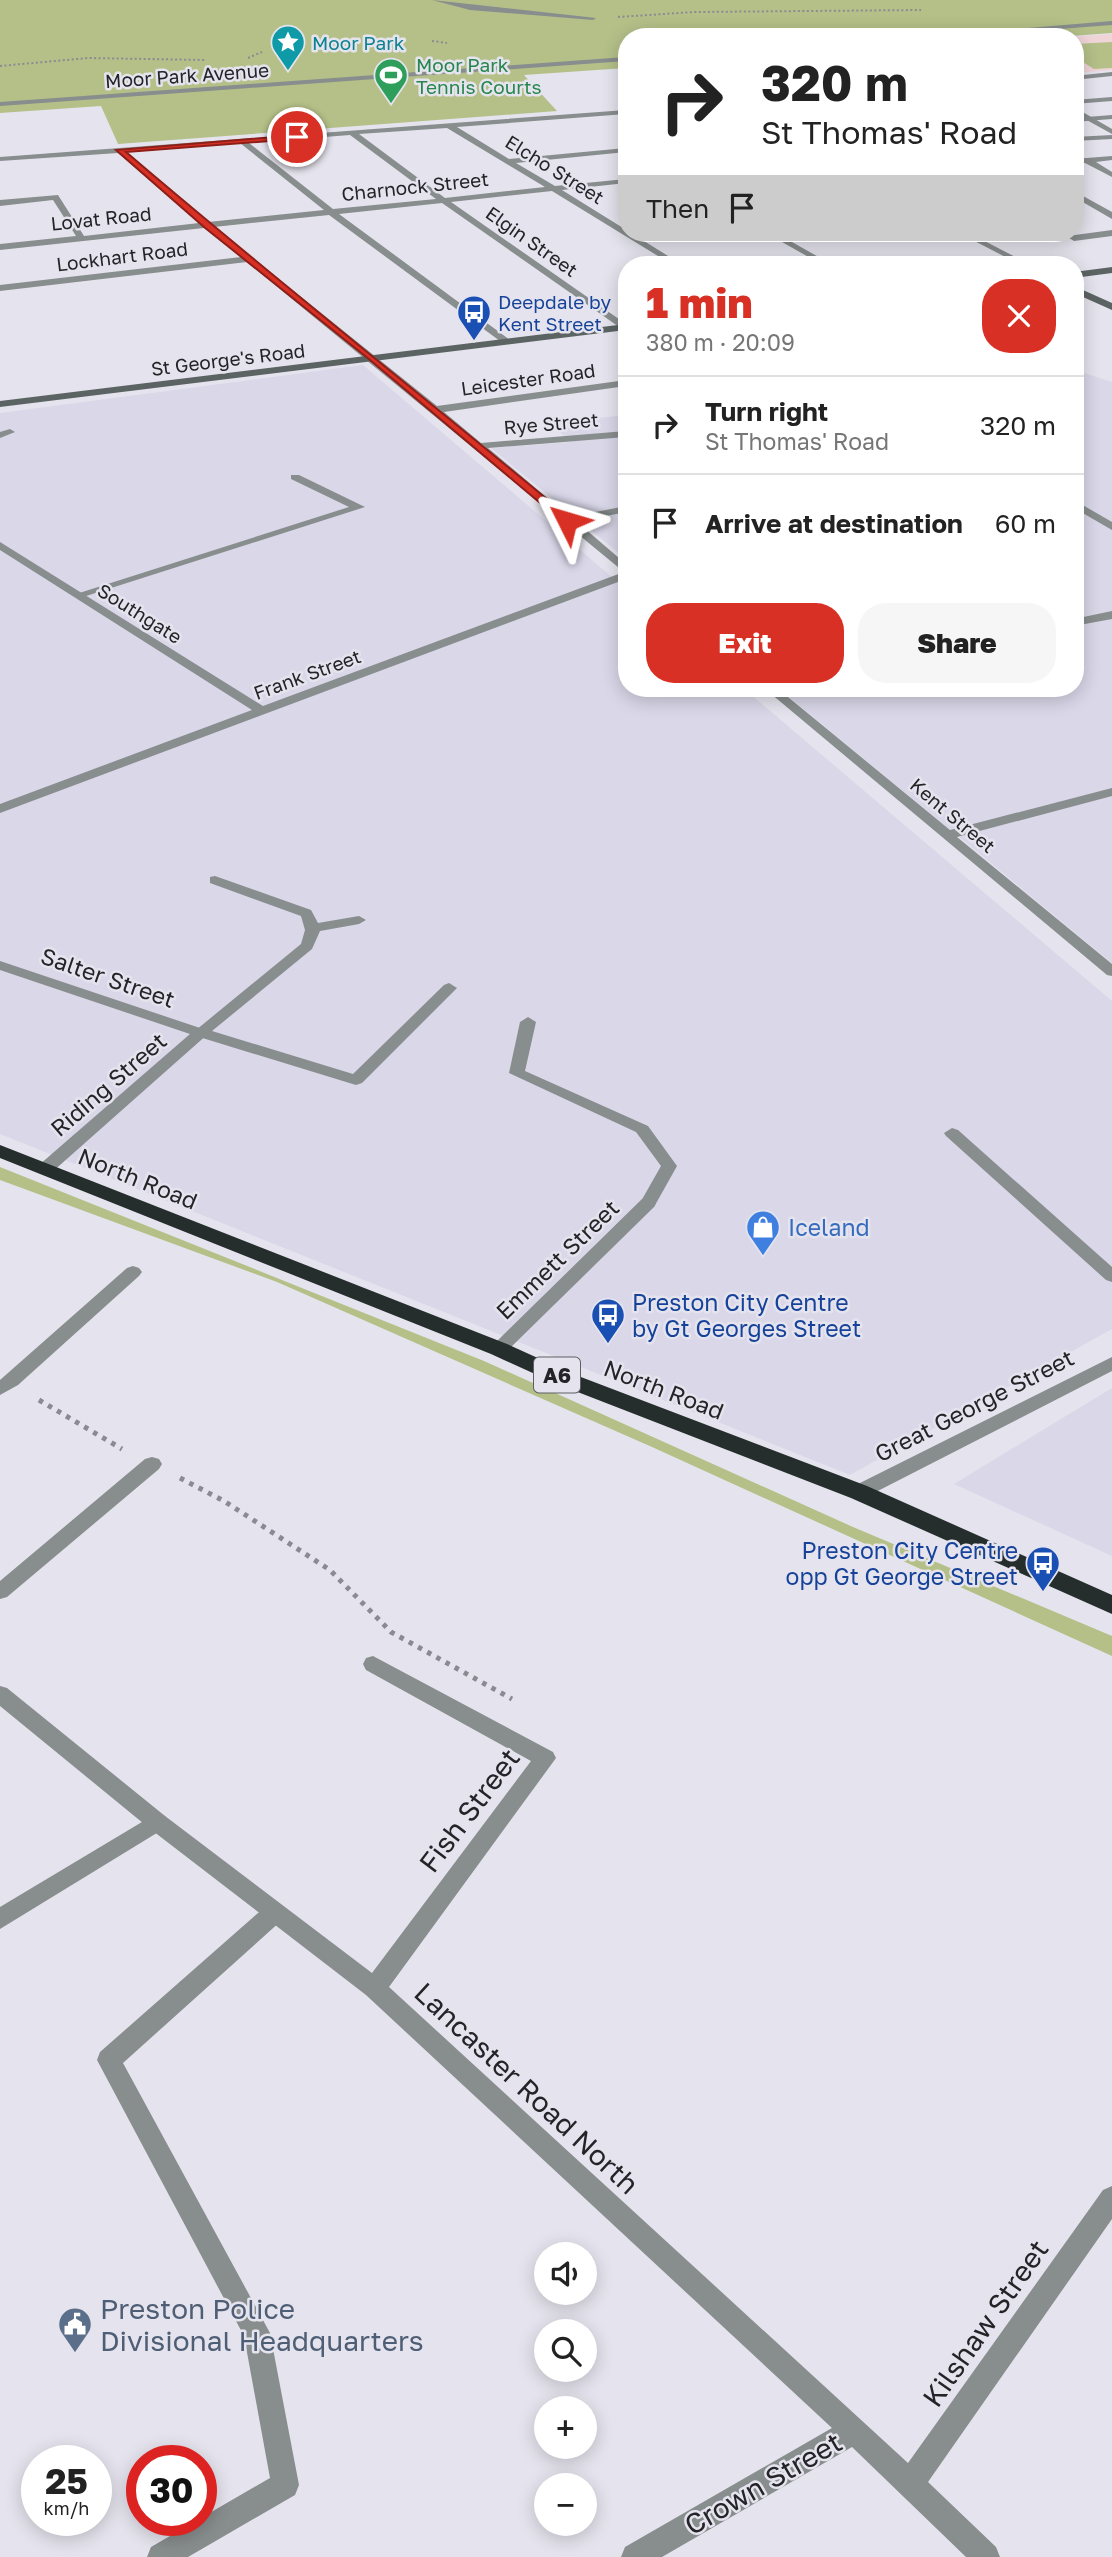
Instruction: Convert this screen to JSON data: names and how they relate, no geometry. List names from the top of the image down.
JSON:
{
  "streets": {
    "highway": ["North Road", "A6"],
    "street": [
      "Moor Park Avenue",
      "Elcho Street",
      "Charnock Street",
      "Lovat Road",
      "Elgin Street",
      "Lockhart Road",
      "St George's Road",
      "Leicester Road",
      "Rye Street",
      "Southgate",
      "Frank Street",
      "Kent Street",
      "Salter Street",
      "Riding Street",
      "Emmett Street",
      "Great George Street",
      "Fish Street",
      "Lancaster Road North",
      "Kilshaw Street",
      "Crown Street"
    ]
  },
  "crossings": [
    ["Elcho Street", "Charnock Street"],
    ["Charnock Street", "Lovat Road"],
    ["Charnock Street", "Elgin Street"],
    ["Southgate", "Frank Street"],
    ["Salter Street", "Riding Street"],
    ["Riding Street", "North Road"],
    ["North Road", "Emmett Street"],
    ["North Road", "Great George Street"],
    ["Fish Street", "Lancaster Road North"],
    ["Lancaster Road North", "Kilshaw Street"],
    ["Lancaster Road North", "Crown Street"]
  ],
  "places": {
    "place": ["Moor Park"],
    "sports": ["Moor Park Tennis Courts"],
    "bus stop": ["Deepdale by Kent Street", "Preston City Centre by Gt Georges Street", "Preston City Centre opp Gt George Street"],
    "shop": ["Iceland"],
    "public building": ["Preston Police Divisional Headquarters"]
  },
  "page": {
    "turn": ["320 m", "St Thomas' Road"],
    "then": "Then",
    "heading": ["1 min", "380 m · 20:09"],
    "list": [
      {
        "name": "Turn right",
        "note": "St Thomas' Road",
        "value": "320 m"
      },
      {
        "name": "Arrive at destination",
        "value": "60 m"
      }
    ],
    "buttons": ["Exit", "Share"],
    "map_buttons": ["+", "−"],
    "speed": "25 km/h",
    "limit": "30"
  }
}
